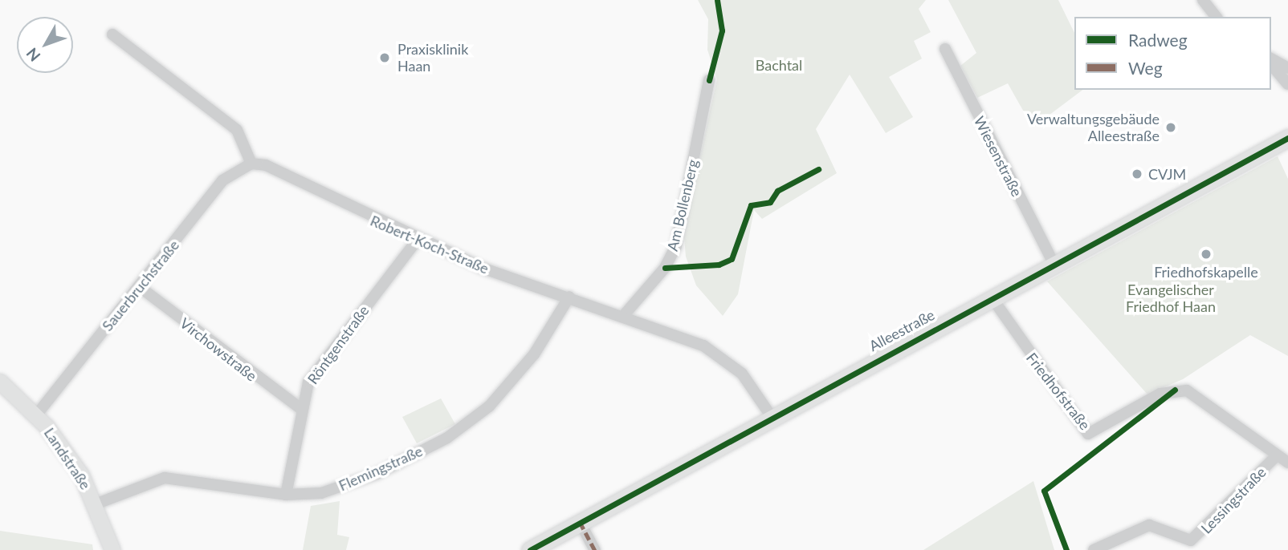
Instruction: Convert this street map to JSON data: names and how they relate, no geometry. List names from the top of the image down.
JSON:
{
  "streets": {
    "main road": ["Alleestraße", "Landstraße"],
    "street": [
      "Wiesenstraße",
      "Am Bollenberg",
      "Robert-Koch-Straße",
      "Sauerbruchstraße",
      "Röntgenstraße",
      "Virchowstraße",
      "Friedhofstraße",
      "Flemingstraße",
      "Lessingstraße"
    ]
  },
  "crossings": [
    ["Wiesenstraße", "Alleestraße"],
    ["Am Bollenberg", "Robert-Koch-Straße"],
    ["Robert-Koch-Straße", "Sauerbruchstraße"],
    ["Robert-Koch-Straße", "Alleestraße"],
    ["Robert-Koch-Straße", "Röntgenstraße"],
    ["Robert-Koch-Straße", "Flemingstraße"],
    ["Sauerbruchstraße", "Virchowstraße"],
    ["Sauerbruchstraße", "Landstraße"],
    ["Alleestraße", "Friedhofstraße"],
    ["Röntgenstraße", "Virchowstraße"],
    ["Röntgenstraße", "Flemingstraße"],
    ["Friedhofstraße", "Lessingstraße"],
    ["Landstraße", "Flemingstraße"]
  ],
  "parks": ["Bachtal", "Evangelischer Friedhof Haan"],
  "places": [
    "Praxisklinik Haan",
    "Verwaltungsgebäude Alleestraße",
    "CVJM",
    "Friedhofskapelle"
  ],
  "legend": ["Radweg", "Weg"],
  "north": "bottom left"
}
